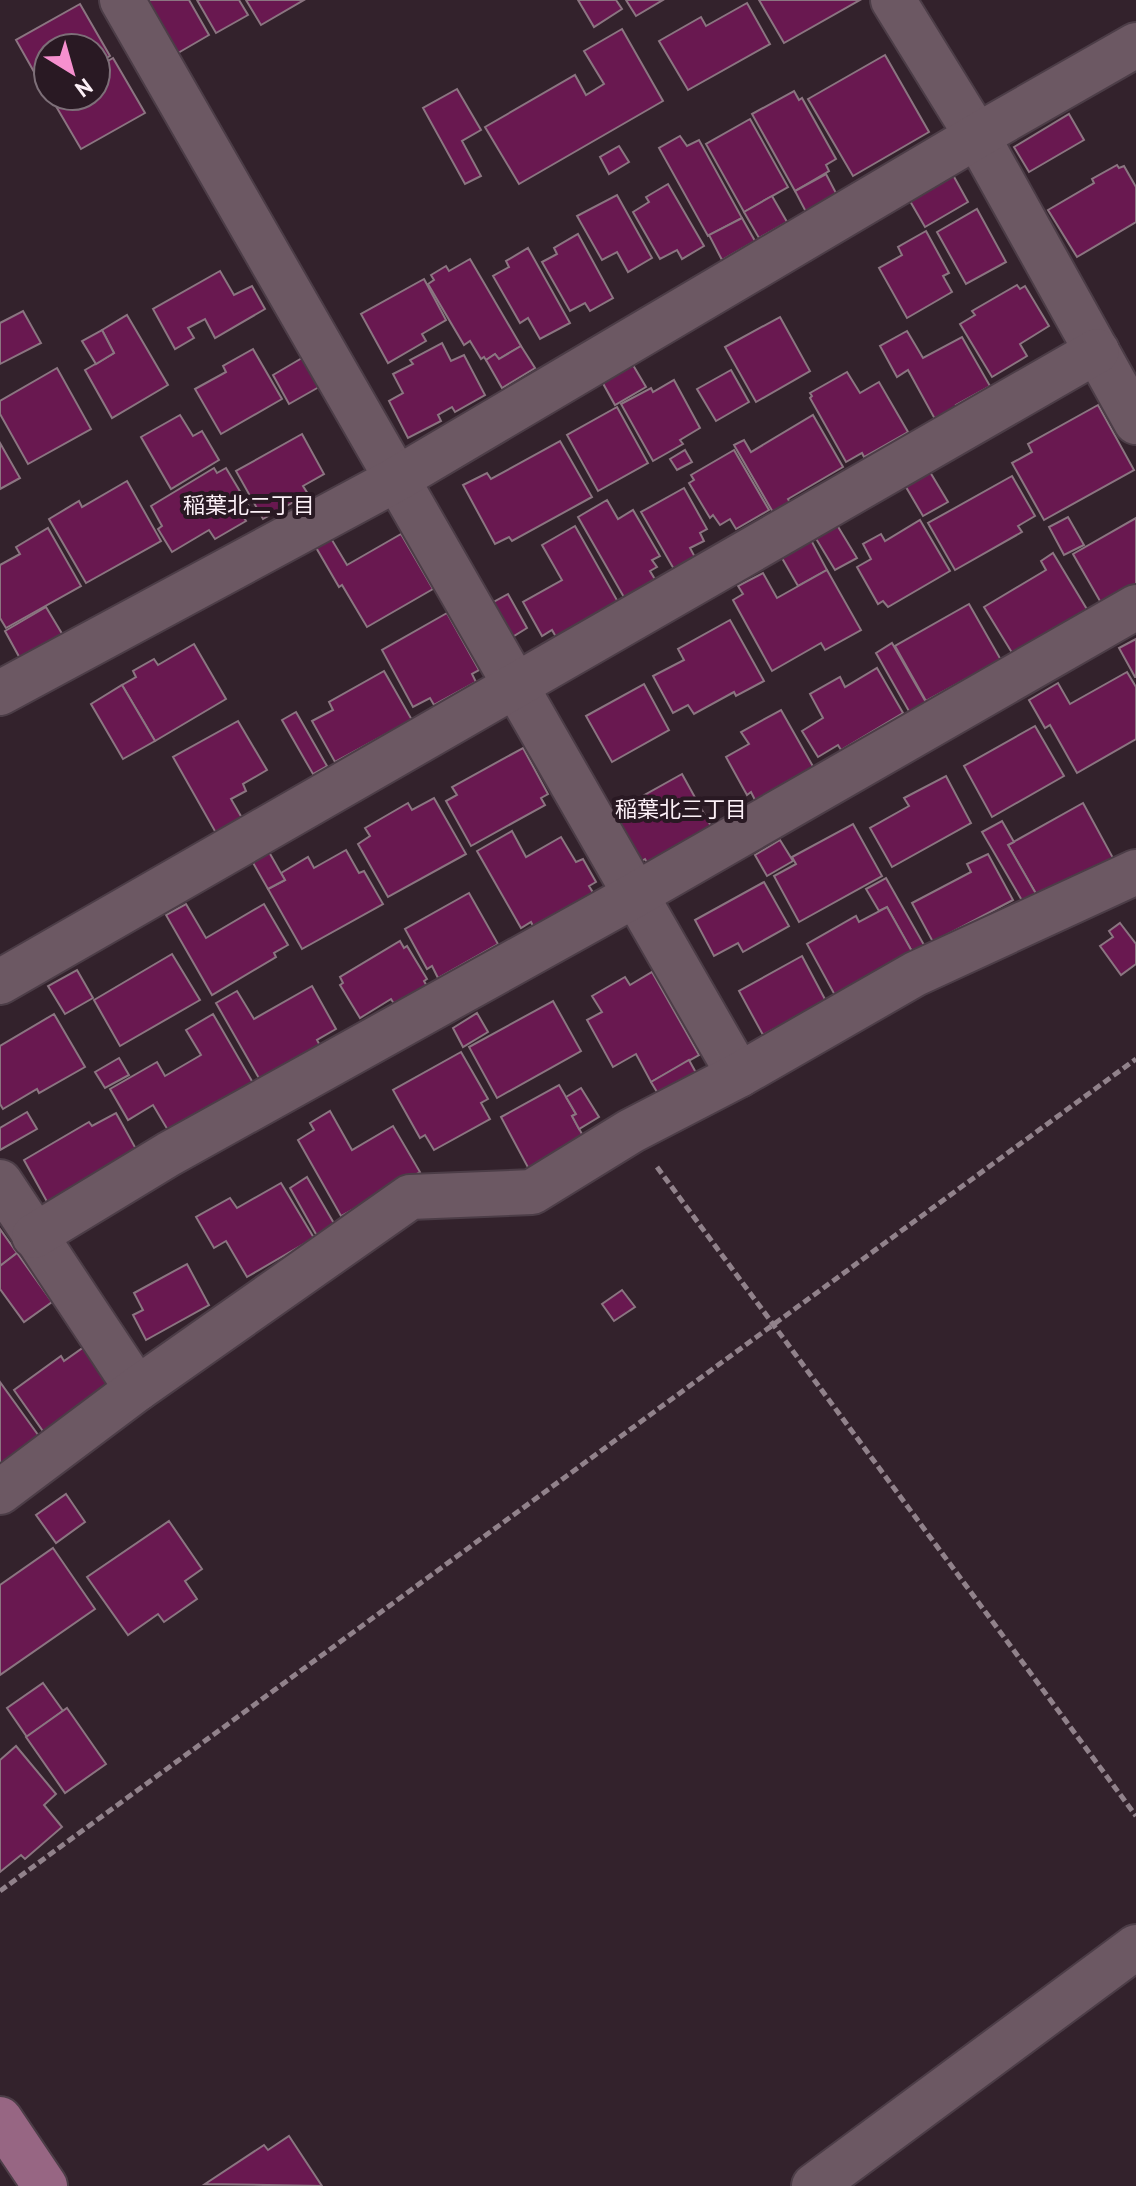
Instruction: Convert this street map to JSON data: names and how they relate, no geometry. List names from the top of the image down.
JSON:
{
  "districts": ["稲葉北二丁目", "稲葉北三丁目"],
  "north": "bottom right"
}
